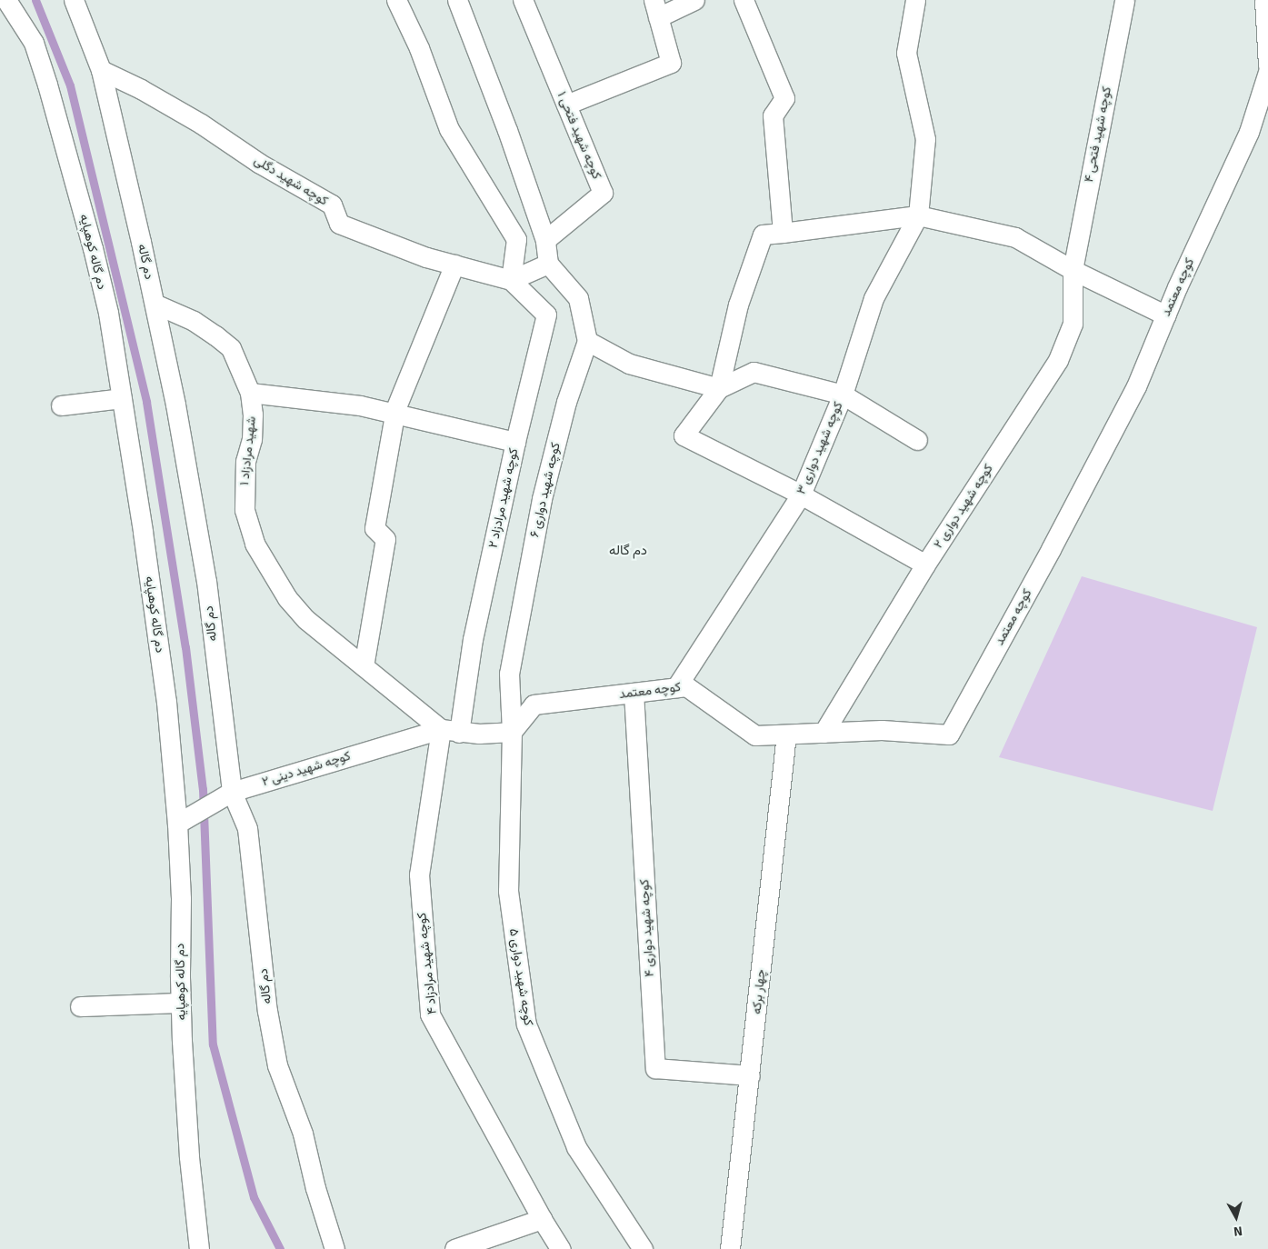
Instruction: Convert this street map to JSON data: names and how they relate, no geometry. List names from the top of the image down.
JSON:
{
  "streets": {
    "street": [
      "کوچه شهید فتحی ۴",
      "کوچه شهید فتحی ۱",
      "کوچه شهید دگلی",
      "دم گاله کوهپایه",
      "دم گاله",
      "کوچه معتمد",
      "کوچه شهید دواری ۳",
      "شهید مرادزاد ۱",
      "کوچه شهید دواری ۶",
      "کوچه شهید مرادزاد ۲",
      "کوچه شهید دواری ۲",
      "کوچه شهید دینی ۲",
      "کوچه شهید دواری ۴",
      "کوچه شهید مرادزاد ۴",
      "کوچه شهید دواری ۵",
      "چهار برکه"
    ]
  },
  "crossings": [
    ["کوچه شهید فتحی ۴", "کوچه شهید دواری ۲"],
    ["کوچه شهید دگلی", "دم گاله"],
    ["کوچه شهید دگلی", "کوچه شهید مرادزاد ۲"],
    ["دم گاله کوهپایه", "کوچه شهید دینی ۲"],
    ["دم گاله", "شهید مرادزاد ۱"],
    ["دم گاله", "کوچه شهید دینی ۲"],
    ["کوچه معتمد", "کوچه شهید دواری ۳"],
    ["کوچه معتمد", "کوچه شهید دواری ۶"],
    ["کوچه معتمد", "کوچه شهید دواری ۲"],
    ["کوچه معتمد", "کوچه شهید دینی ۲"],
    ["کوچه معتمد", "کوچه شهید دواری ۴"],
    ["کوچه معتمد", "کوچه شهید دواری ۵"],
    ["کوچه معتمد", "چهار برکه"],
    ["شهید مرادزاد ۱", "کوچه شهید مرادزاد ۲"],
    ["شهید مرادزاد ۱", "کوچه شهید دینی ۲"],
    ["شهید مرادزاد ۱", "کوچه شهید مرادزاد ۴"],
    ["کوچه شهید دواری ۶", "کوچه شهید دینی ۲"],
    ["کوچه شهید دواری ۶", "کوچه شهید دواری ۵"],
    ["کوچه شهید مرادزاد ۲", "کوچه شهید دینی ۲"],
    ["کوچه شهید مرادزاد ۲", "کوچه شهید مرادزاد ۴"],
    ["کوچه شهید دینی ۲", "کوچه شهید مرادزاد ۴"],
    ["کوچه شهید دینی ۲", "کوچه شهید دواری ۵"],
    ["کوچه شهید دواری ۴", "چهار برکه"]
  ],
  "districts": ["دم گاله"],
  "north": "bottom"
}
